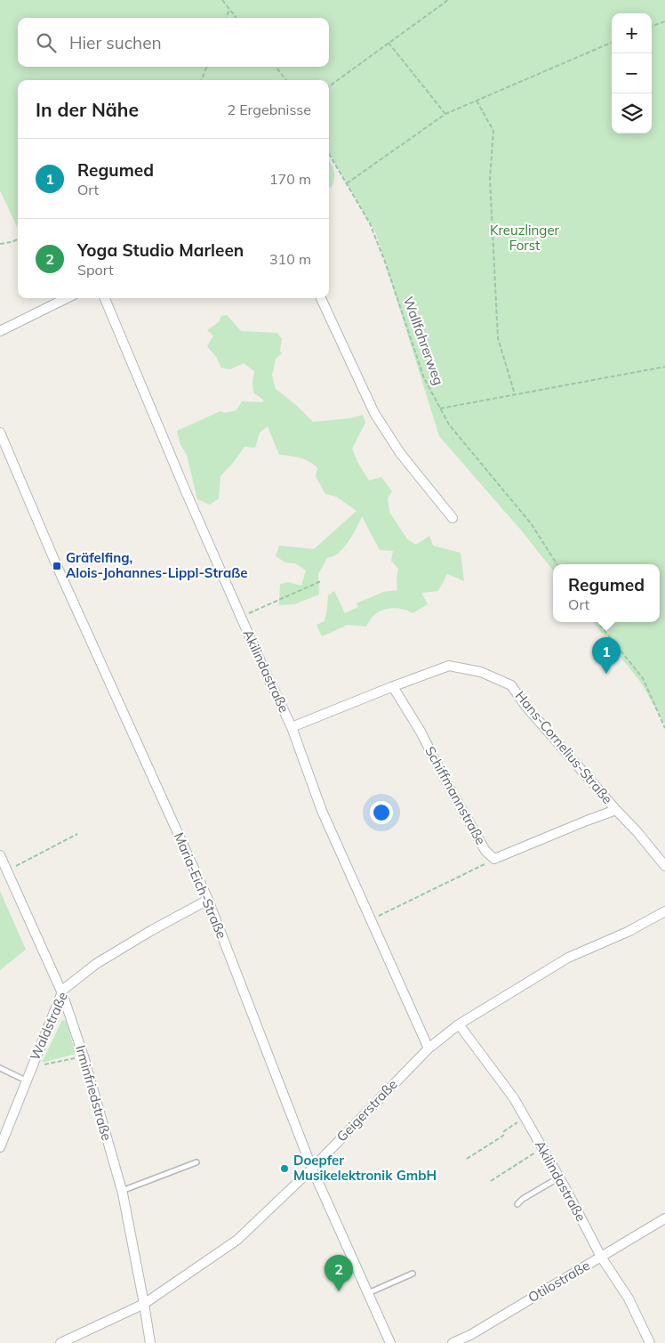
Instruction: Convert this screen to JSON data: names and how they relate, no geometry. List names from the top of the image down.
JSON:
{
  "streets": {
    "street": [
      "Akilindastraße",
      "Hans-Cornelius-Straße",
      "Schiffmannstraße",
      "Maria-Eich-Straße",
      "Waldstraße",
      "Irminfriedstraße",
      "Geigerstraße",
      "Otilostraße"
    ],
    "path": ["Wallfahrerweg"]
  },
  "crossings": [
    ["Akilindastraße", "Hans-Cornelius-Straße"],
    ["Akilindastraße", "Geigerstraße"],
    ["Akilindastraße", "Otilostraße"],
    ["Hans-Cornelius-Straße", "Schiffmannstraße"],
    ["Maria-Eich-Straße", "Waldstraße"],
    ["Maria-Eich-Straße", "Geigerstraße"],
    ["Waldstraße", "Irminfriedstraße"],
    ["Irminfriedstraße", "Geigerstraße"]
  ],
  "parks": ["Kreuzlinger Forst"],
  "places": {
    "transit": ["Gräfelfing, Alois-Johannes-Lippl-Straße"],
    "other": ["Doepfer Musikelektronik GmbH"]
  },
  "page": {
    "map_buttons": ["+", "−"],
    "search": "Hier suchen",
    "heading": ["In der Nähe", "2 Ergebnisse"],
    "list": [
      {
        "mark": "1",
        "name": "Regumed",
        "note": "Ort",
        "value": "170 m"
      },
      {
        "mark": "2",
        "name": "Yoga Studio Marleen",
        "note": "Sport",
        "value": "310 m"
      }
    ],
    "popup": ["Regumed", "Ort"],
    "pins": ["1", "2"]
  }
}
